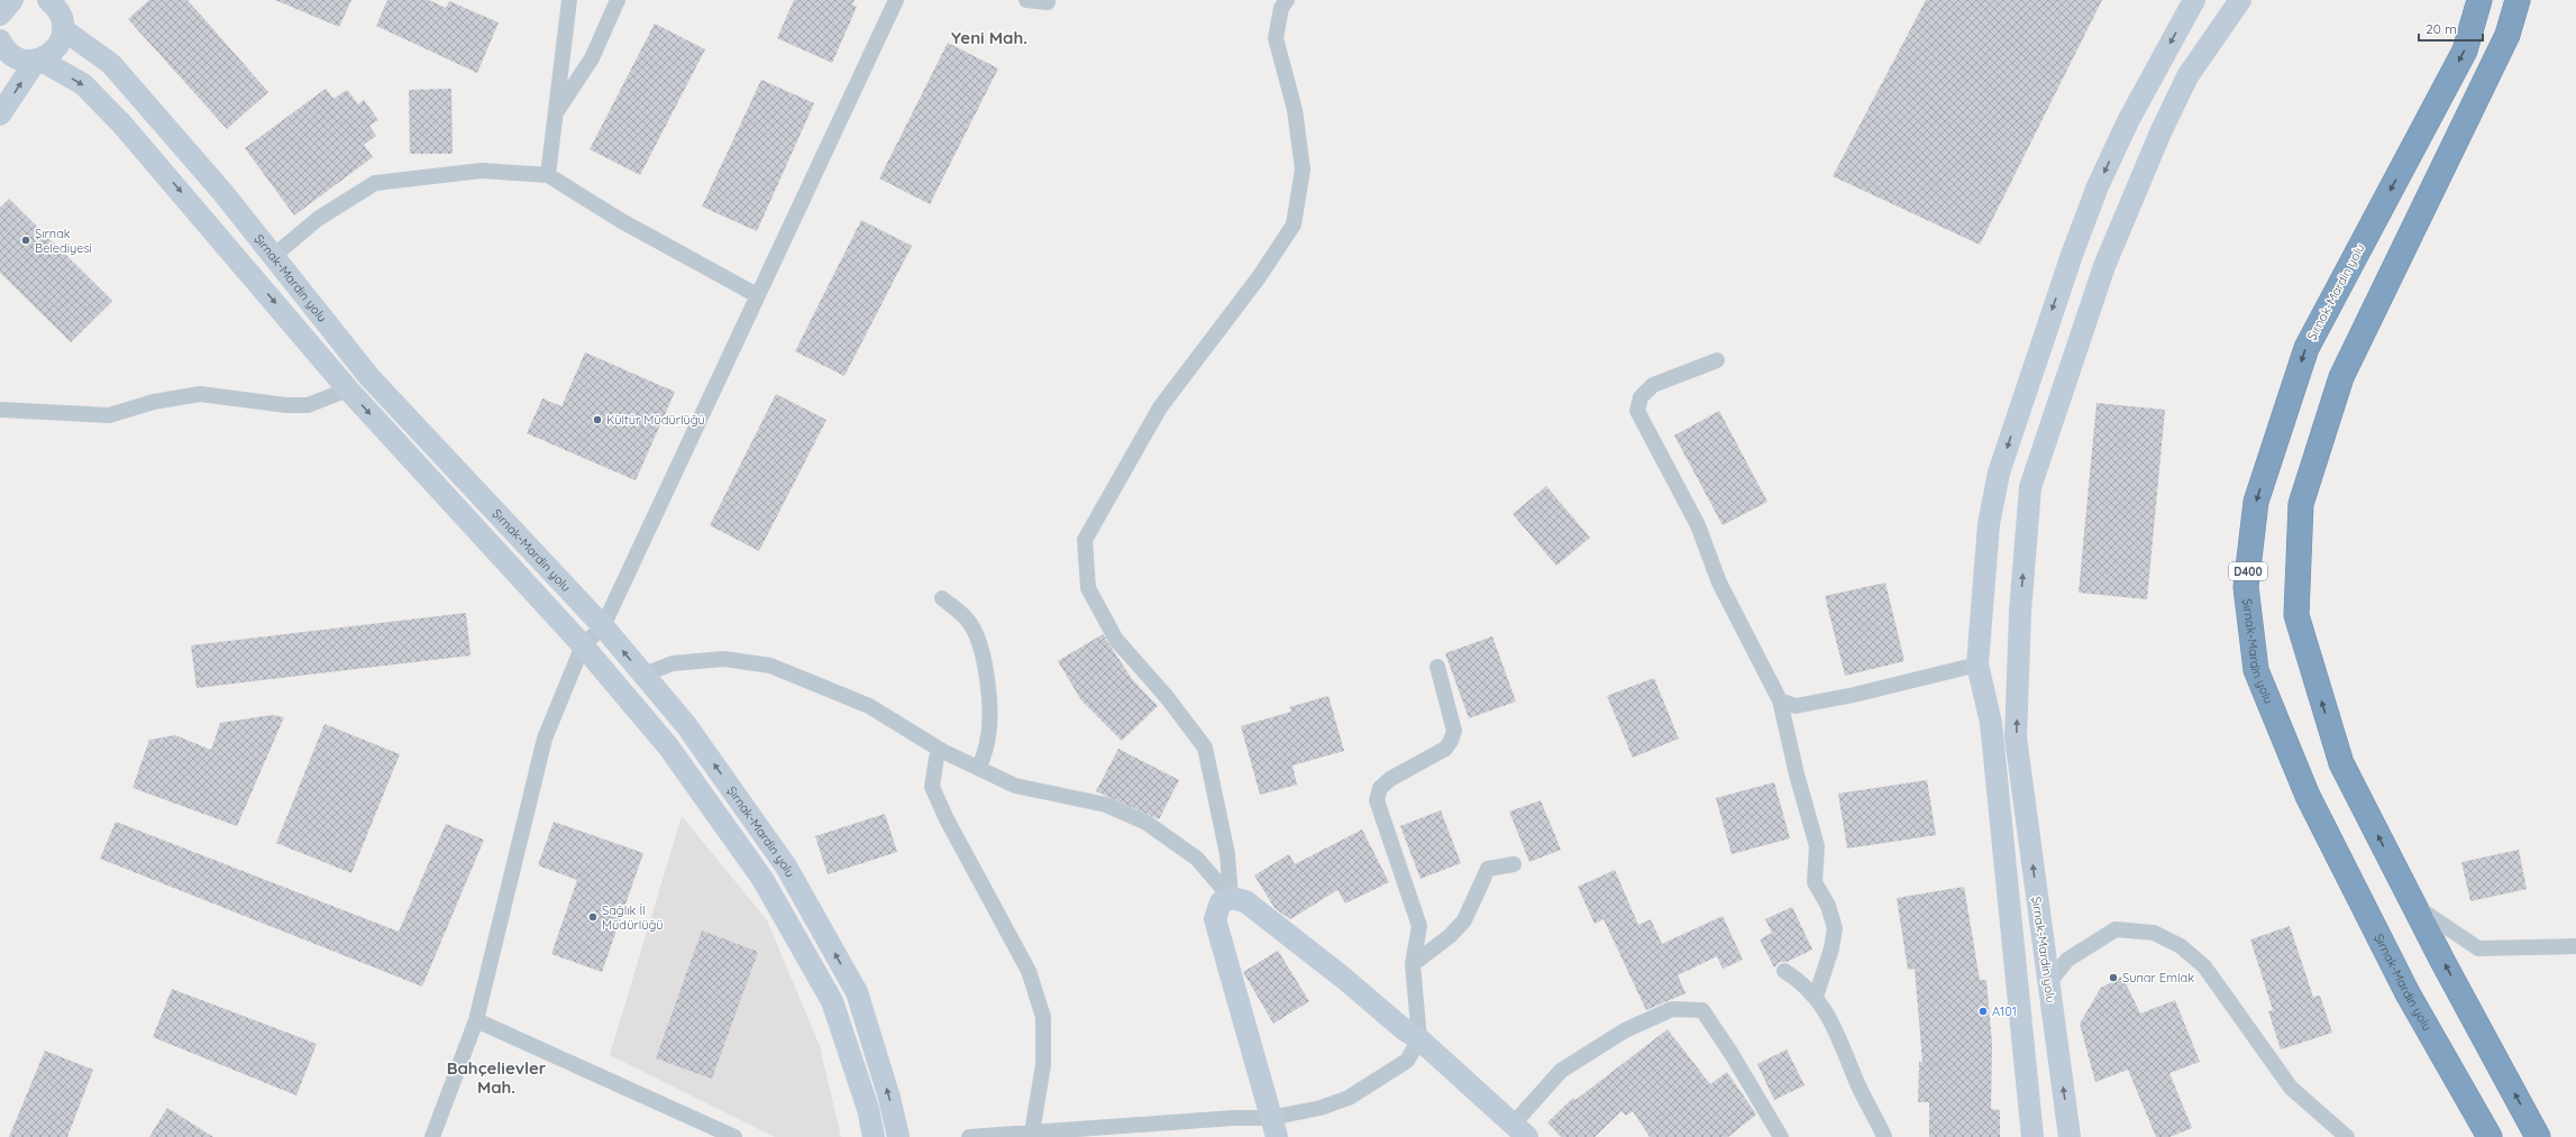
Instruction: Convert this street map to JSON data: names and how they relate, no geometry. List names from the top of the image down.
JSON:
{
  "streets": {
    "highway": ["Şırnak-Mardin yolu", "D400"]
  },
  "districts": ["Yeni Mah.", "Bahçelievler Mah."],
  "places": [
    "Şırnak Belediyesi",
    "Kültür Müdürlüğü",
    "Sağlık İl Müdürlüğü",
    "Sunar Emlak",
    "A101"
  ],
  "scale_bar": "20 m"
}
